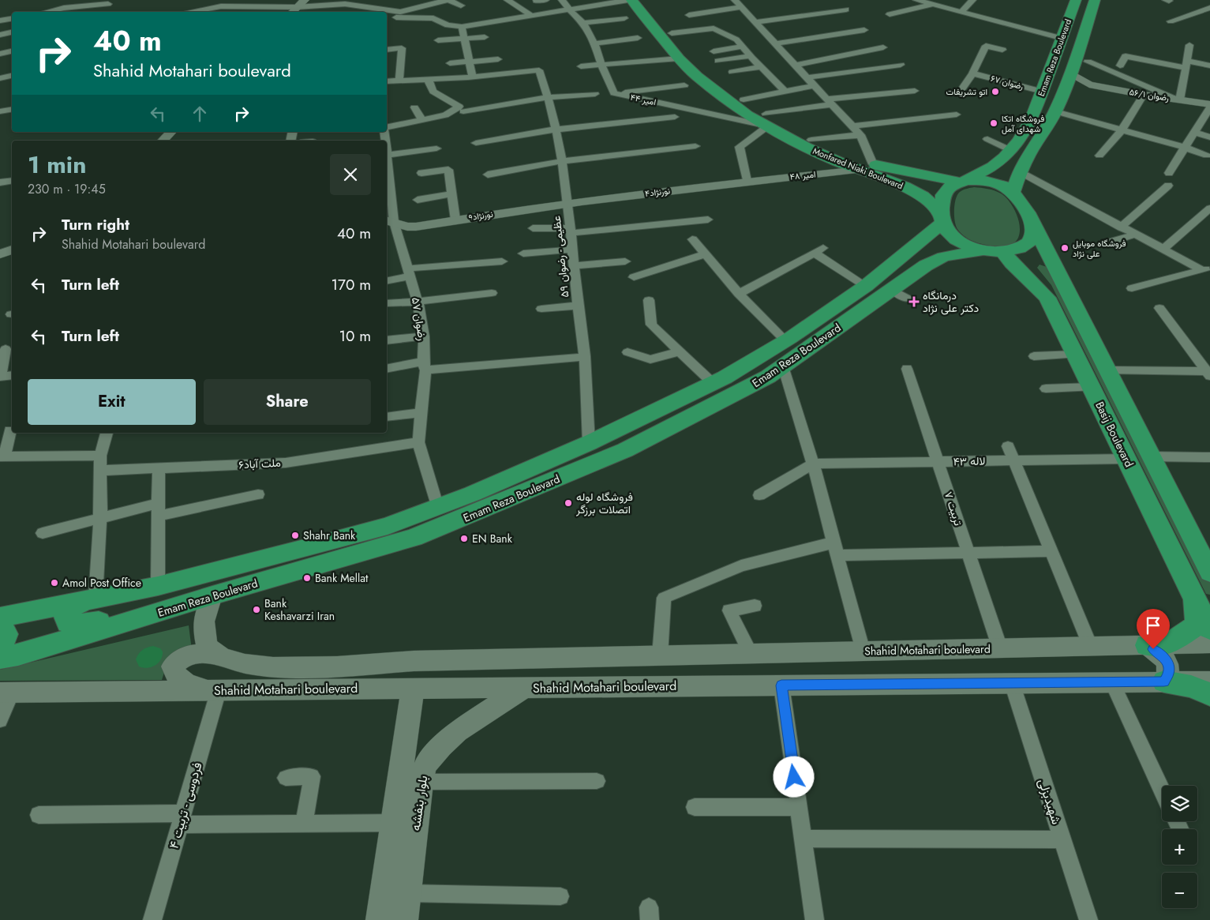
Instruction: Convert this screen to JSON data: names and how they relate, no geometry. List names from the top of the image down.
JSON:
{
  "streets": {
    "main road": [
      "Emam Reza Boulevard",
      "Monfared Niaki Boulevard",
      "Basij Boulevard",
      "Shahid Motahari boulevard",
      "بلوار بنفشه"
    ],
    "street": [
      "رضوان ۶۷",
      "رضوان ۵۶/۱",
      "امیر ۴۴",
      "امیر ۴۸",
      "نورنژاد۴",
      "نورنژاد۹",
      "عظیمی - رضوان ۵۹",
      "رضوان ۵۷",
      "لاله ۴۳",
      "ملت آباد۶",
      "تربیت ۷",
      "شهیدبزلی",
      "فردوسی - تربیت ۴"
    ]
  },
  "crossings": [
    ["Emam Reza Boulevard", "رضوان ۶۷"],
    ["Emam Reza Boulevard", "رضوان ۵۶/۱"],
    ["Emam Reza Boulevard", "Monfared Niaki Boulevard"],
    ["Emam Reza Boulevard", "عظیمی - رضوان ۵۹"],
    ["Emam Reza Boulevard", "رضوان ۵۷"],
    ["Emam Reza Boulevard", "Basij Boulevard"],
    ["امیر ۴۴", "Monfared Niaki Boulevard"],
    ["Monfared Niaki Boulevard", "امیر ۴۸"],
    ["Monfared Niaki Boulevard", "Basij Boulevard"],
    ["امیر ۴۸", "نورنژاد۴"],
    ["نورنژاد۴", "نورنژاد۹"],
    ["نورنژاد۴", "عظیمی - رضوان ۵۹"],
    ["نورنژاد۹", "عظیمی - رضوان ۵۹"],
    ["نورنژاد۹", "رضوان ۵۷"],
    ["رضوان ۵۷", "ملت آباد۶"],
    ["Basij Boulevard", "لاله ۴۳"],
    ["لاله ۴۳", "تربیت ۷"],
    ["تربیت ۷", "Shahid Motahari boulevard"],
    ["Shahid Motahari boulevard", "شهیدبزلی"],
    ["Shahid Motahari boulevard", "بلوار بنفشه"],
    ["Shahid Motahari boulevard", "فردوسی - تربیت ۴"]
  ],
  "places": {
    "other": [
      "اتو تشریفات",
      "فروشگاه اتکا شهدای آمل",
      "فروشگاه موبایل علی نژاد",
      "فروشگاه لوله اتصلات برزگر",
      "Shahr Bank",
      "EN Bank",
      "Bank Mellat",
      "Amol Post Office",
      "Bank Keshavarzi Iran"
    ],
    "health": ["درمانگاه دکتر علی نژاد"]
  },
  "page": {
    "turn": ["40 m", "Shahid Motahari boulevard"],
    "heading": ["1 min", "230 m · 19:45"],
    "list": [
      {
        "name": "Turn right",
        "note": "Shahid Motahari boulevard",
        "value": "40 m"
      },
      {
        "name": "Turn left",
        "value": "170 m"
      },
      {
        "name": "Turn left",
        "value": "10 m"
      }
    ],
    "buttons": ["Exit", "Share"],
    "map_buttons": ["+", "−"]
  }
}
